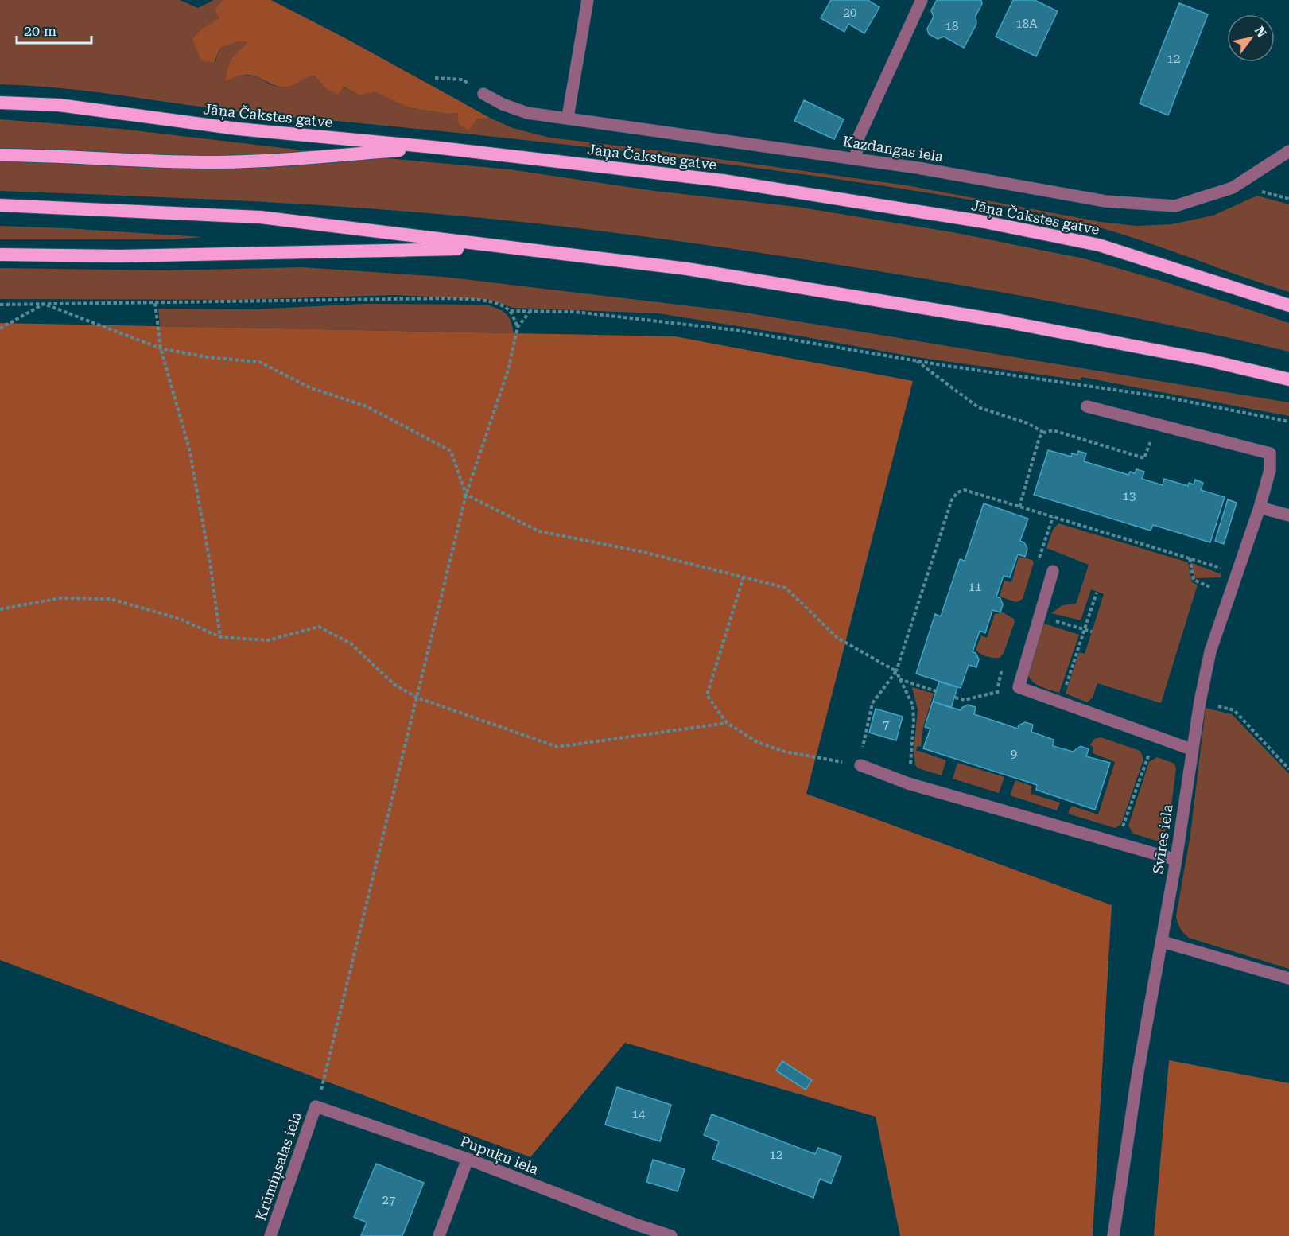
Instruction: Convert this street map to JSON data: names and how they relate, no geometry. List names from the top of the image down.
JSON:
{
  "streets": {
    "highway": ["Jāņa Čakstes gatve"],
    "street": [
      "Kazdangas iela",
      "Svīres iela",
      "Pupuķu iela",
      "Krūmiņsalas iela"
    ]
  },
  "crossings": [
    ["Pupuķu iela", "Krūmiņsalas iela"]
  ],
  "house_numbers": [
    "20",
    "18A",
    "18",
    "12",
    "13",
    "11",
    "7",
    "9",
    "14",
    "12",
    "27"
  ],
  "scale_bar": "20 m",
  "north": "top right"
}
